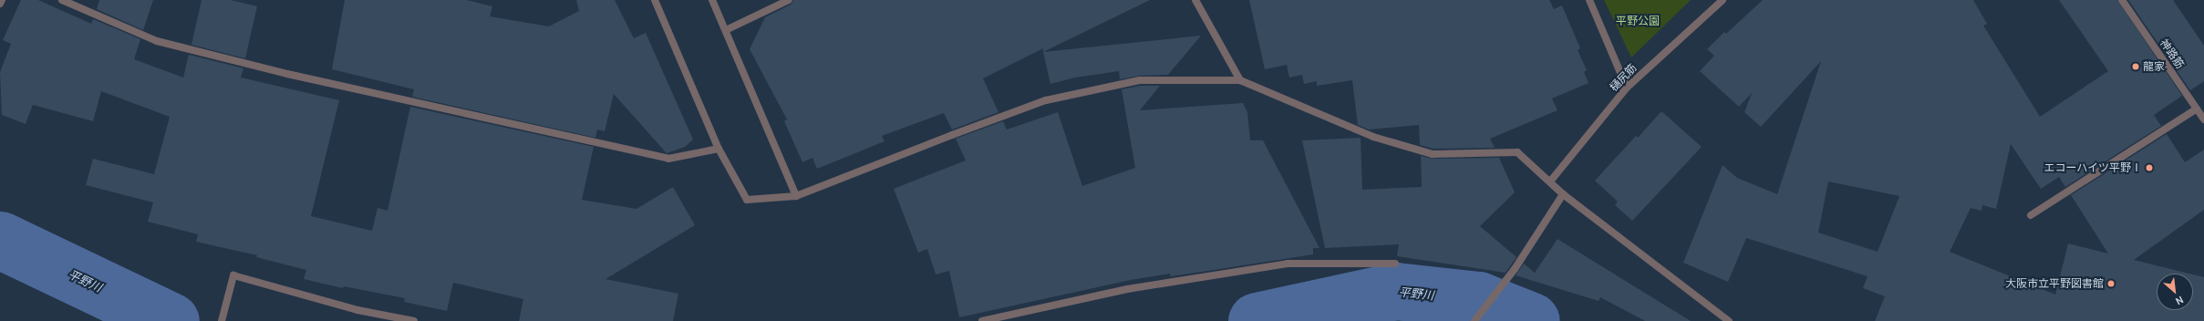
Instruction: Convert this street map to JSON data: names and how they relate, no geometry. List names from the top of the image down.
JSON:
{
  "streets": {
    "street": ["神路筋", "樋尻筋"]
  },
  "water": ["平野川"],
  "parks": ["平野公園"],
  "places": ["龍家", "エコーハイツ平野Ⅰ", "大阪市立平野図書館"],
  "north": "bottom right"
}
